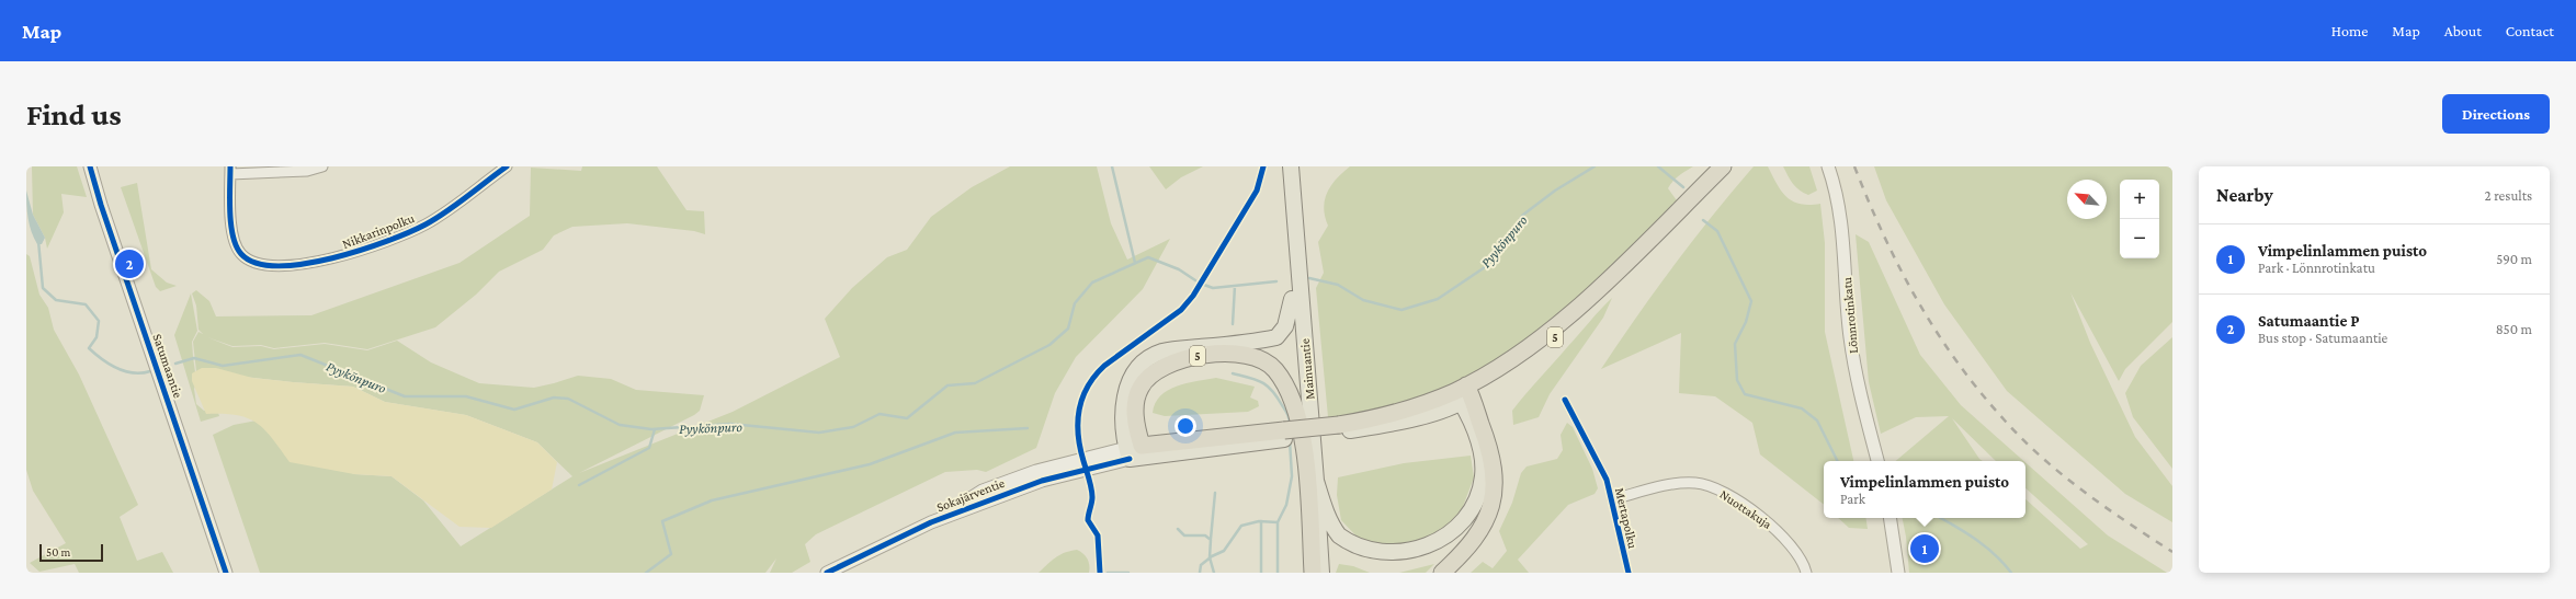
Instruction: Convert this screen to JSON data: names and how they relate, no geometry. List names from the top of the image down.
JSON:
{
  "streets": {
    "highway": ["5", "Mainuantie", "Sokajärventie"],
    "street": [
      "Nikkarinpolku",
      "Lönnrotinkatu",
      "Satumaantie",
      "Nuottakuja"
    ],
    "cycle path": ["Mertapolku"]
  },
  "crossings": [
    ["5", "Mainuantie"],
    ["5", "Sokajärventie"]
  ],
  "water": ["Pyykönpuro"],
  "scale_bar": "50 m",
  "north": "top left",
  "page": {
    "header": "Map",
    "nav": [
      "Home",
      "Map",
      "About",
      "Contact"
    ],
    "buttons": "Directions",
    "title": "Find us",
    "heading": ["Nearby", "2 results"],
    "map_buttons": ["+", "−"],
    "list": [
      {
        "mark": "1",
        "name": "Vimpelinlammen puisto",
        "note": "Park · Lönnrotinkatu",
        "value": "590 m"
      },
      {
        "mark": "2",
        "name": "Satumaantie P",
        "note": "Bus stop · Satumaantie",
        "value": "850 m"
      }
    ],
    "pins": ["2", "1"],
    "popup": ["Vimpelinlammen puisto", "Park"],
    "scale": "50 m"
  }
}
